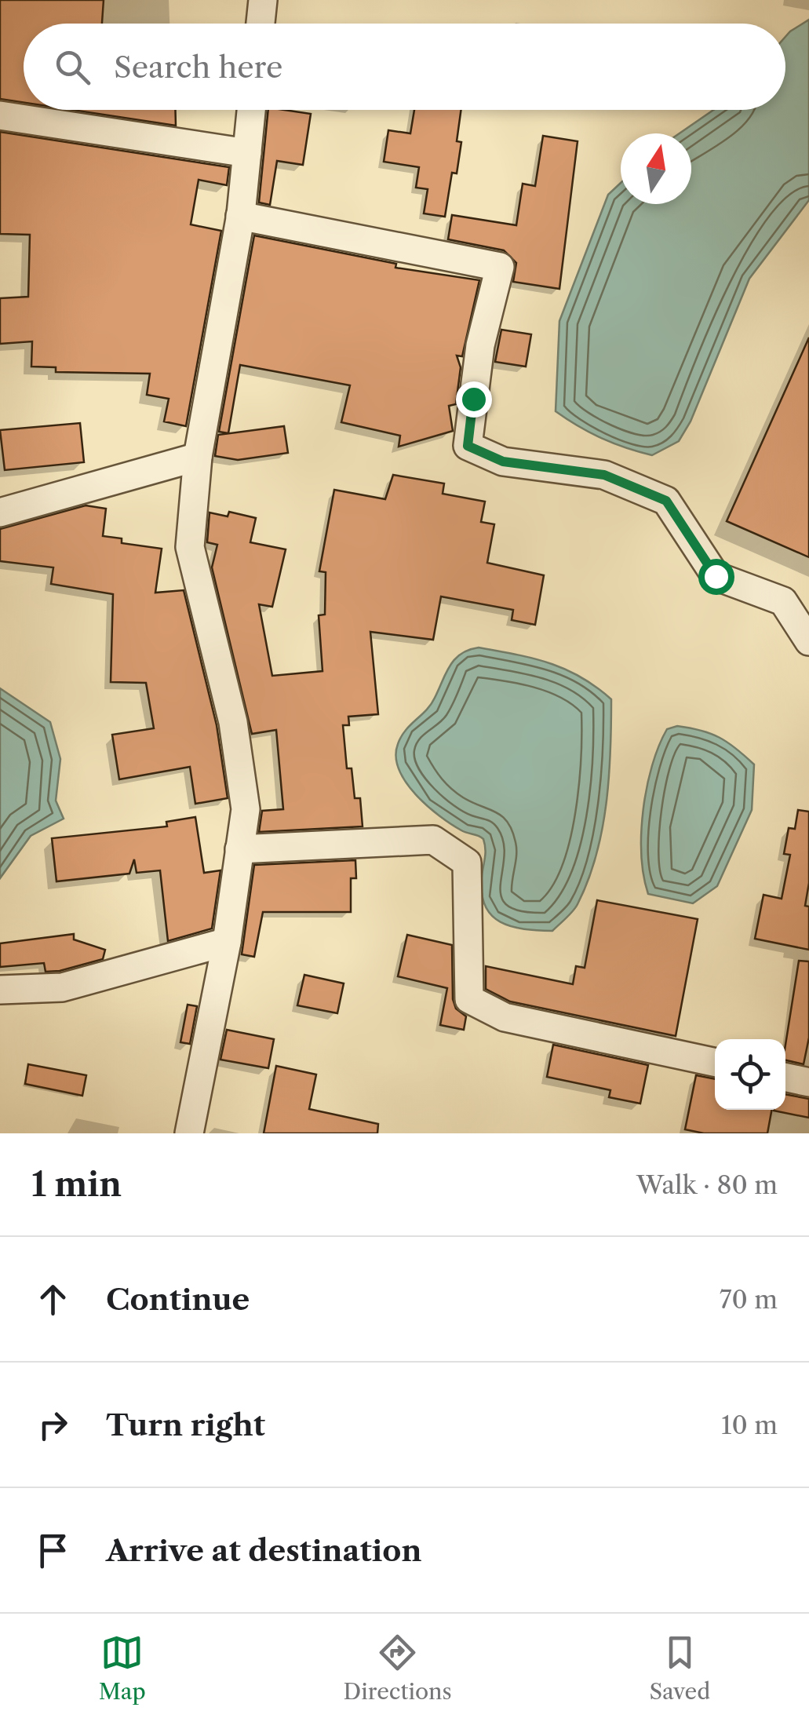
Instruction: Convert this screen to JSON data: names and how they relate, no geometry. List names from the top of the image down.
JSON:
{
  "north": "top",
  "page": {
    "search": "Search here",
    "heading": ["1 min", "Walk · 80 m"],
    "list": [
      ["Continue", "70 m"],
      ["Turn right", "10 m"],
      "Arrive at destination"
    ],
    "nav": ["Map", "Directions", "Saved"]
  }
}
